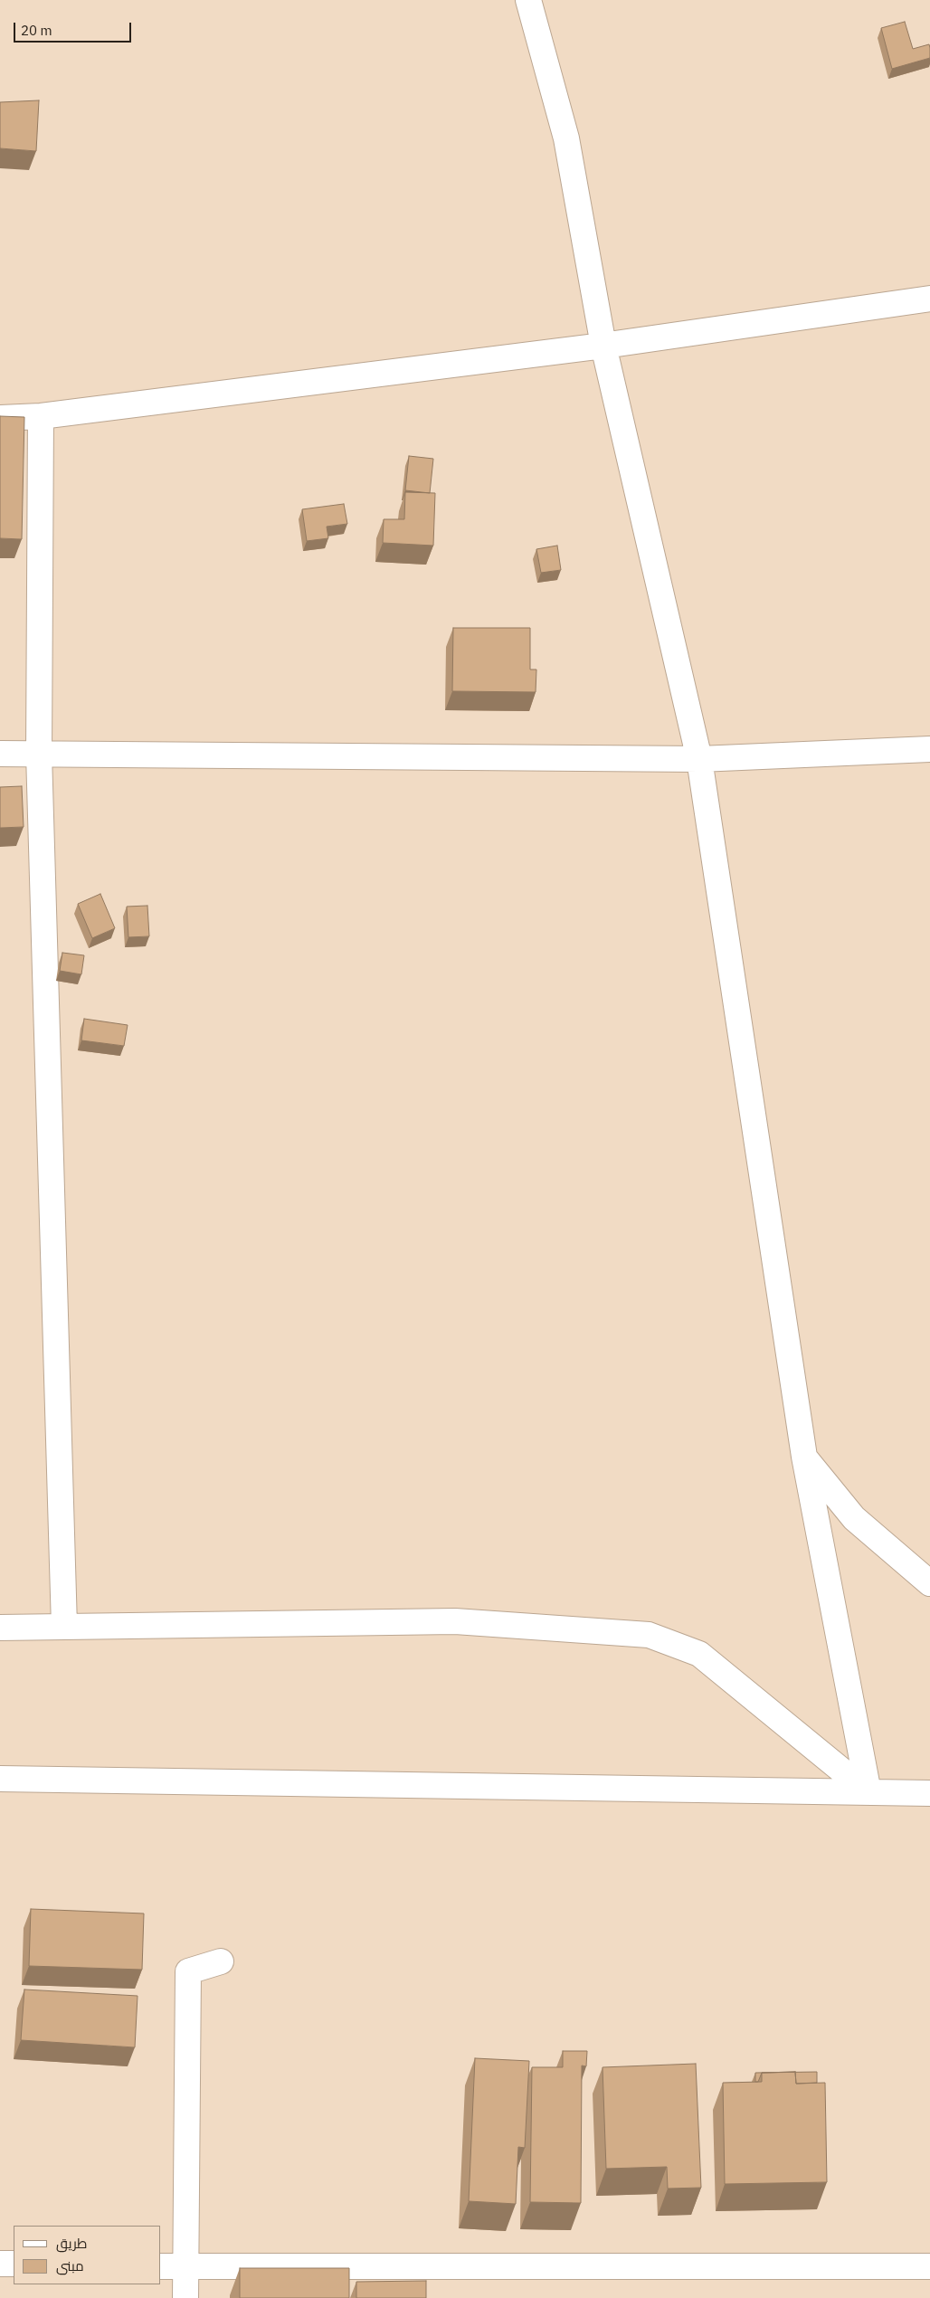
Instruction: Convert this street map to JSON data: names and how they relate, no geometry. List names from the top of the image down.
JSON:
{
  "legend": ["طريق", "مبنى"],
  "scale_bar": "20 m"
}
